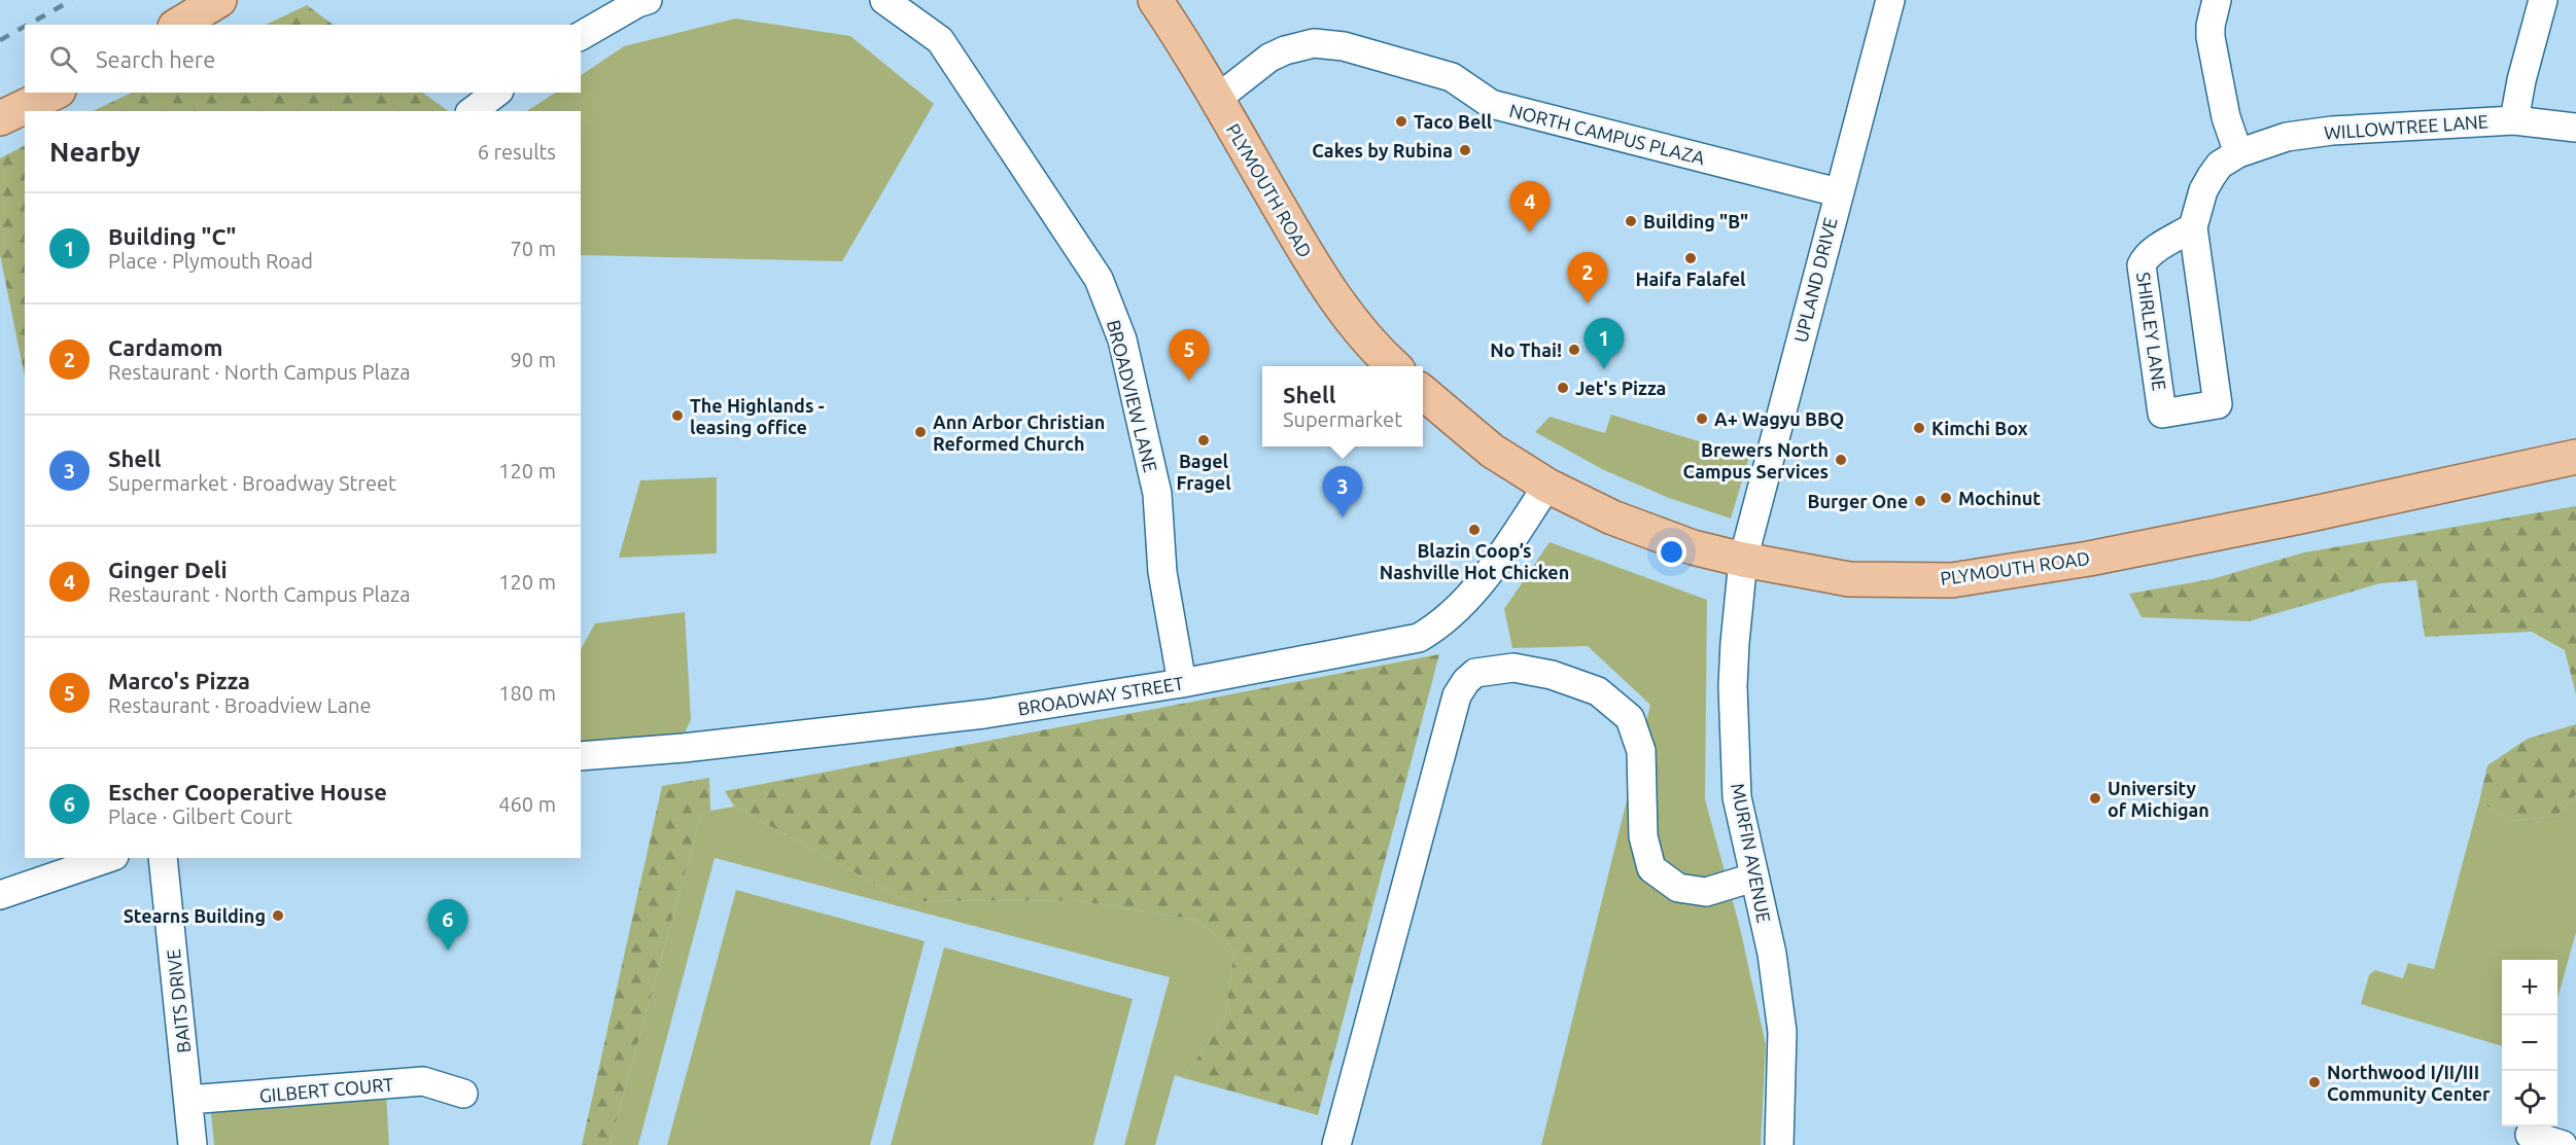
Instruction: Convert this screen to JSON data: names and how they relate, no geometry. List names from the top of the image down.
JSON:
{
  "streets": {
    "main road": ["PLYMOUTH ROAD"],
    "street": [
      "WILLOWTREE LANE",
      "NORTH CAMPUS PLAZA",
      "UPLAND DRIVE",
      "SHIRLEY LANE",
      "BROADVIEW LANE",
      "BROADWAY STREET",
      "MURFIN AVENUE",
      "BAITS DRIVE",
      "GILBERT COURT"
    ]
  },
  "crossings": [
    ["WILLOWTREE LANE", "SHIRLEY LANE"],
    ["NORTH CAMPUS PLAZA", "PLYMOUTH ROAD"],
    ["NORTH CAMPUS PLAZA", "UPLAND DRIVE"],
    ["PLYMOUTH ROAD", "UPLAND DRIVE"],
    ["PLYMOUTH ROAD", "BROADWAY STREET"],
    ["PLYMOUTH ROAD", "MURFIN AVENUE"],
    ["UPLAND DRIVE", "MURFIN AVENUE"],
    ["BROADVIEW LANE", "BROADWAY STREET"],
    ["BAITS DRIVE", "GILBERT COURT"]
  ],
  "places": [
    "Taco Bell",
    "Cakes by Rubina",
    "Building \"B\"",
    "Haifa Falafel",
    "No Thai!",
    "Jet's Pizza",
    "The Highlands - leasing office",
    "A+ Wagyu BBQ",
    "Kimchi Box",
    "Ann Arbor Christian Reformed Church",
    "Bagel Fragel",
    "Brewers North Campus Services",
    "Mochinut",
    "Burger One",
    "Blazin Coop’s Nashville Hot Chicken",
    "University of Michigan",
    "Stearns Building",
    "Northwood I/II/III Community Center"
  ],
  "page": {
    "search": "Search here",
    "heading": ["Nearby", "6 results"],
    "pins": [
      "4",
      "2",
      "1",
      "5",
      "3",
      "6"
    ],
    "list": [
      {
        "mark": "1",
        "name": "Building \"C\"",
        "note": "Place · Plymouth Road",
        "value": "70 m"
      },
      {
        "mark": "2",
        "name": "Cardamom",
        "note": "Restaurant · North Campus Plaza",
        "value": "90 m"
      },
      {
        "mark": "3",
        "name": "Shell",
        "note": "Supermarket · Broadway Street",
        "value": "120 m"
      },
      {
        "mark": "4",
        "name": "Ginger Deli",
        "note": "Restaurant · North Campus Plaza",
        "value": "120 m"
      },
      {
        "mark": "5",
        "name": "Marco's Pizza",
        "note": "Restaurant · Broadview Lane",
        "value": "180 m"
      },
      {
        "mark": "6",
        "name": "Escher Cooperative House",
        "note": "Place · Gilbert Court",
        "value": "460 m"
      }
    ],
    "popup": ["Shell", "Supermarket"],
    "map_buttons": ["+", "−"]
  }
}
